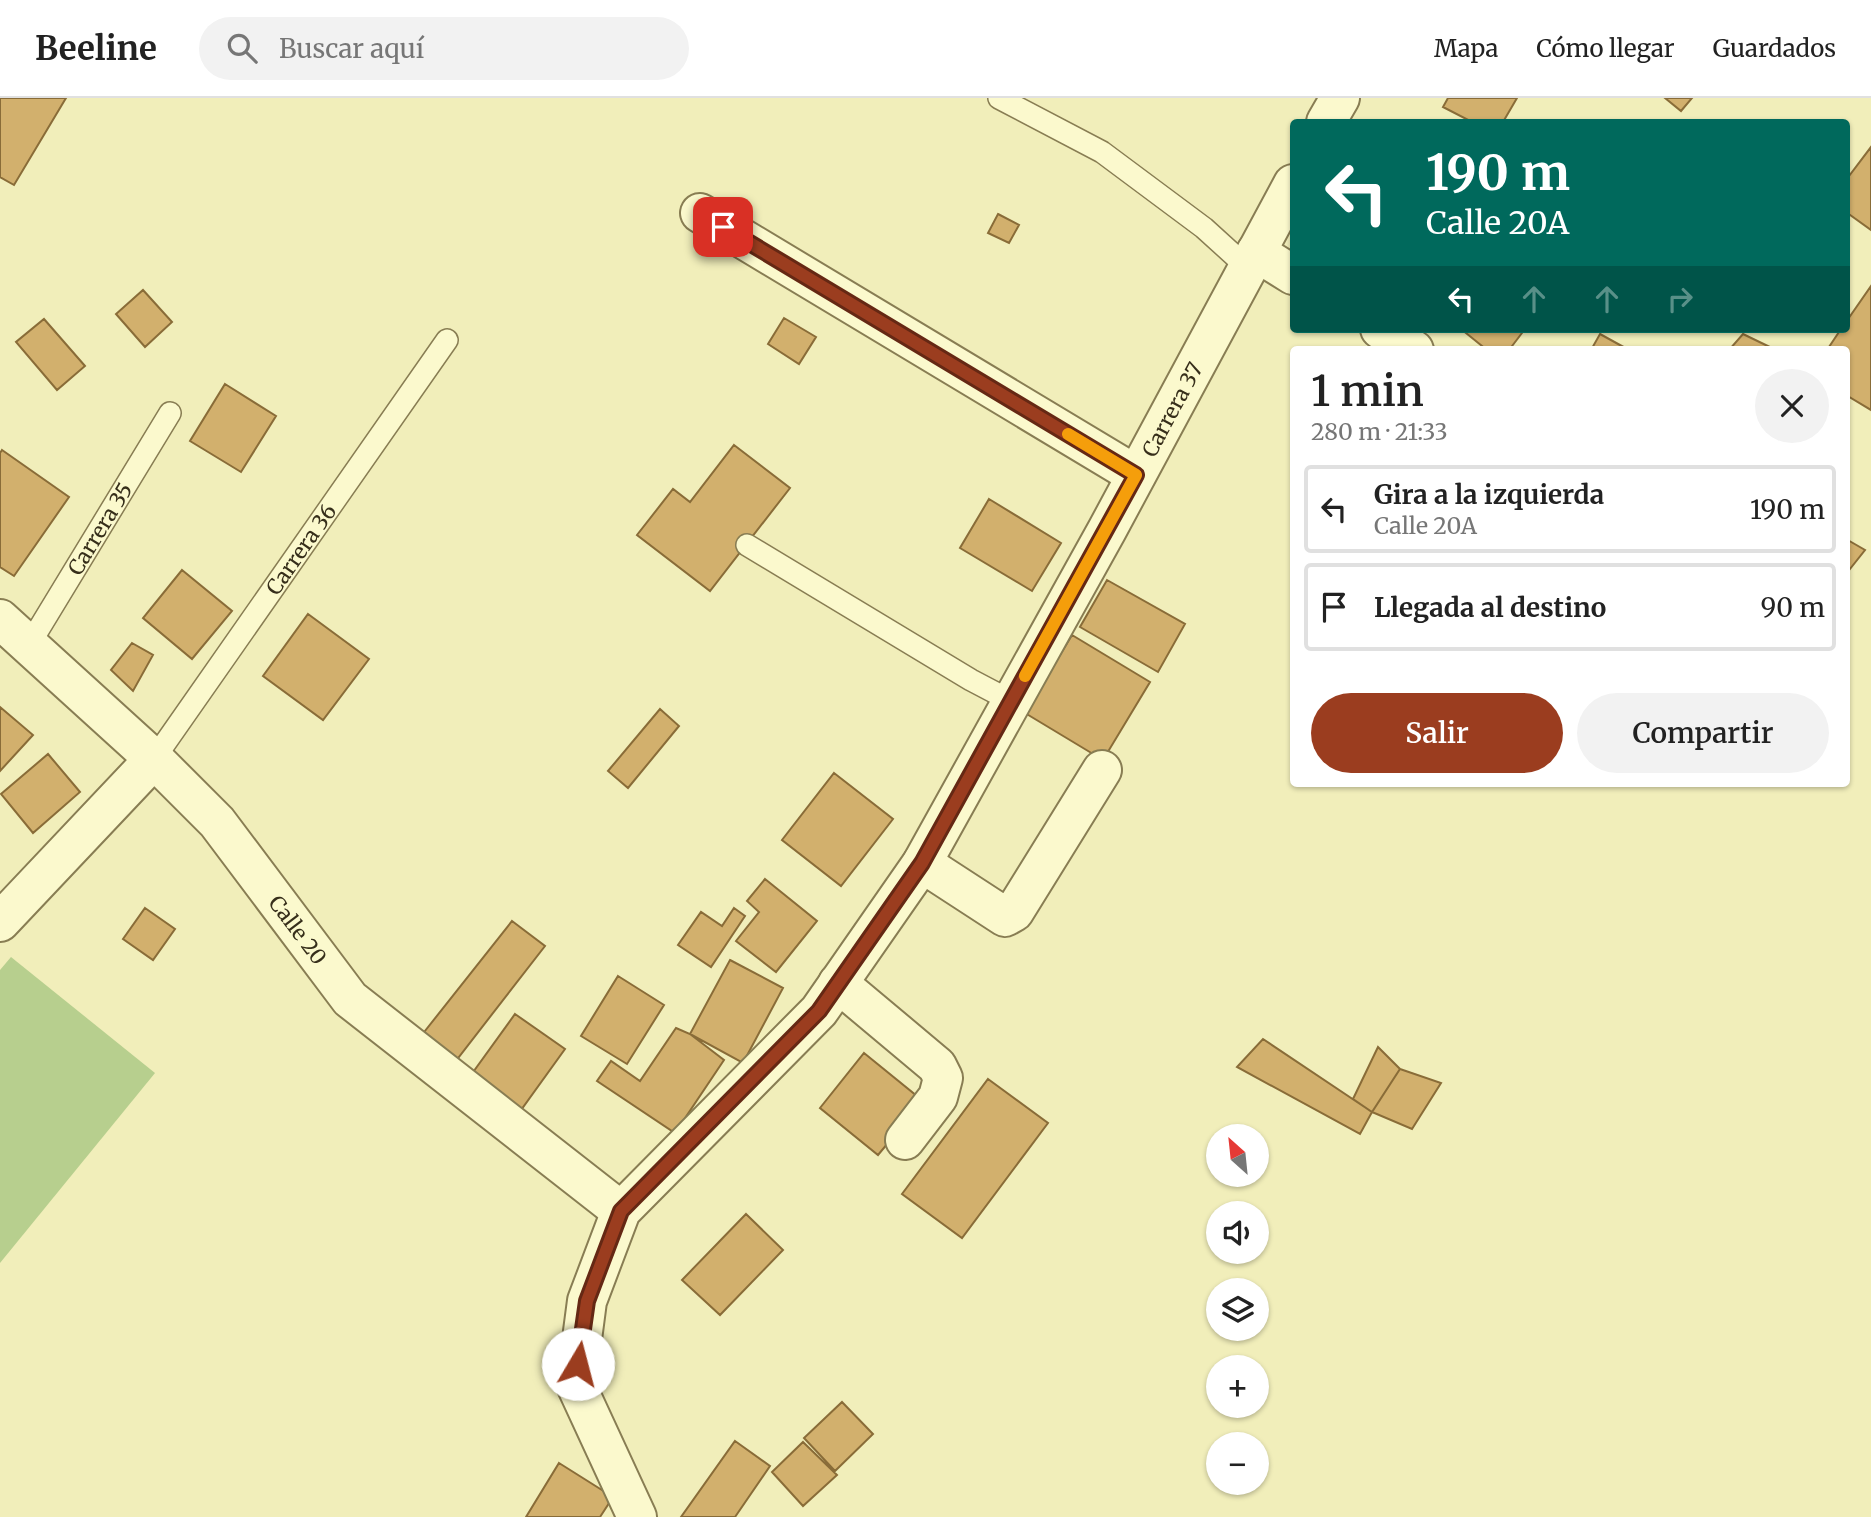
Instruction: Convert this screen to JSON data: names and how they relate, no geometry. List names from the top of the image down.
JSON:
{
  "streets": {
    "street": ["Carrera 37", "Calle 20"],
    "lane": ["Carrera 35", "Carrera 36"]
  },
  "crossings": [
    ["Carrera 37", "Calle 20"],
    ["Carrera 35", "Calle 20"],
    ["Carrera 36", "Calle 20"]
  ],
  "north": "top left",
  "page": {
    "header": "Beeline",
    "search": "Buscar aquí",
    "nav": ["Mapa", "Cómo llegar", "Guardados"],
    "turn": ["190 m", "Calle 20A"],
    "heading": ["1 min", "280 m · 21:33"],
    "list": [
      {
        "name": "Gira a la izquierda",
        "note": "Calle 20A",
        "value": "190 m"
      },
      {
        "name": "Llegada al destino",
        "value": "90 m"
      }
    ],
    "buttons": ["Salir", "Compartir"],
    "map_buttons": ["+", "−"]
  }
}
